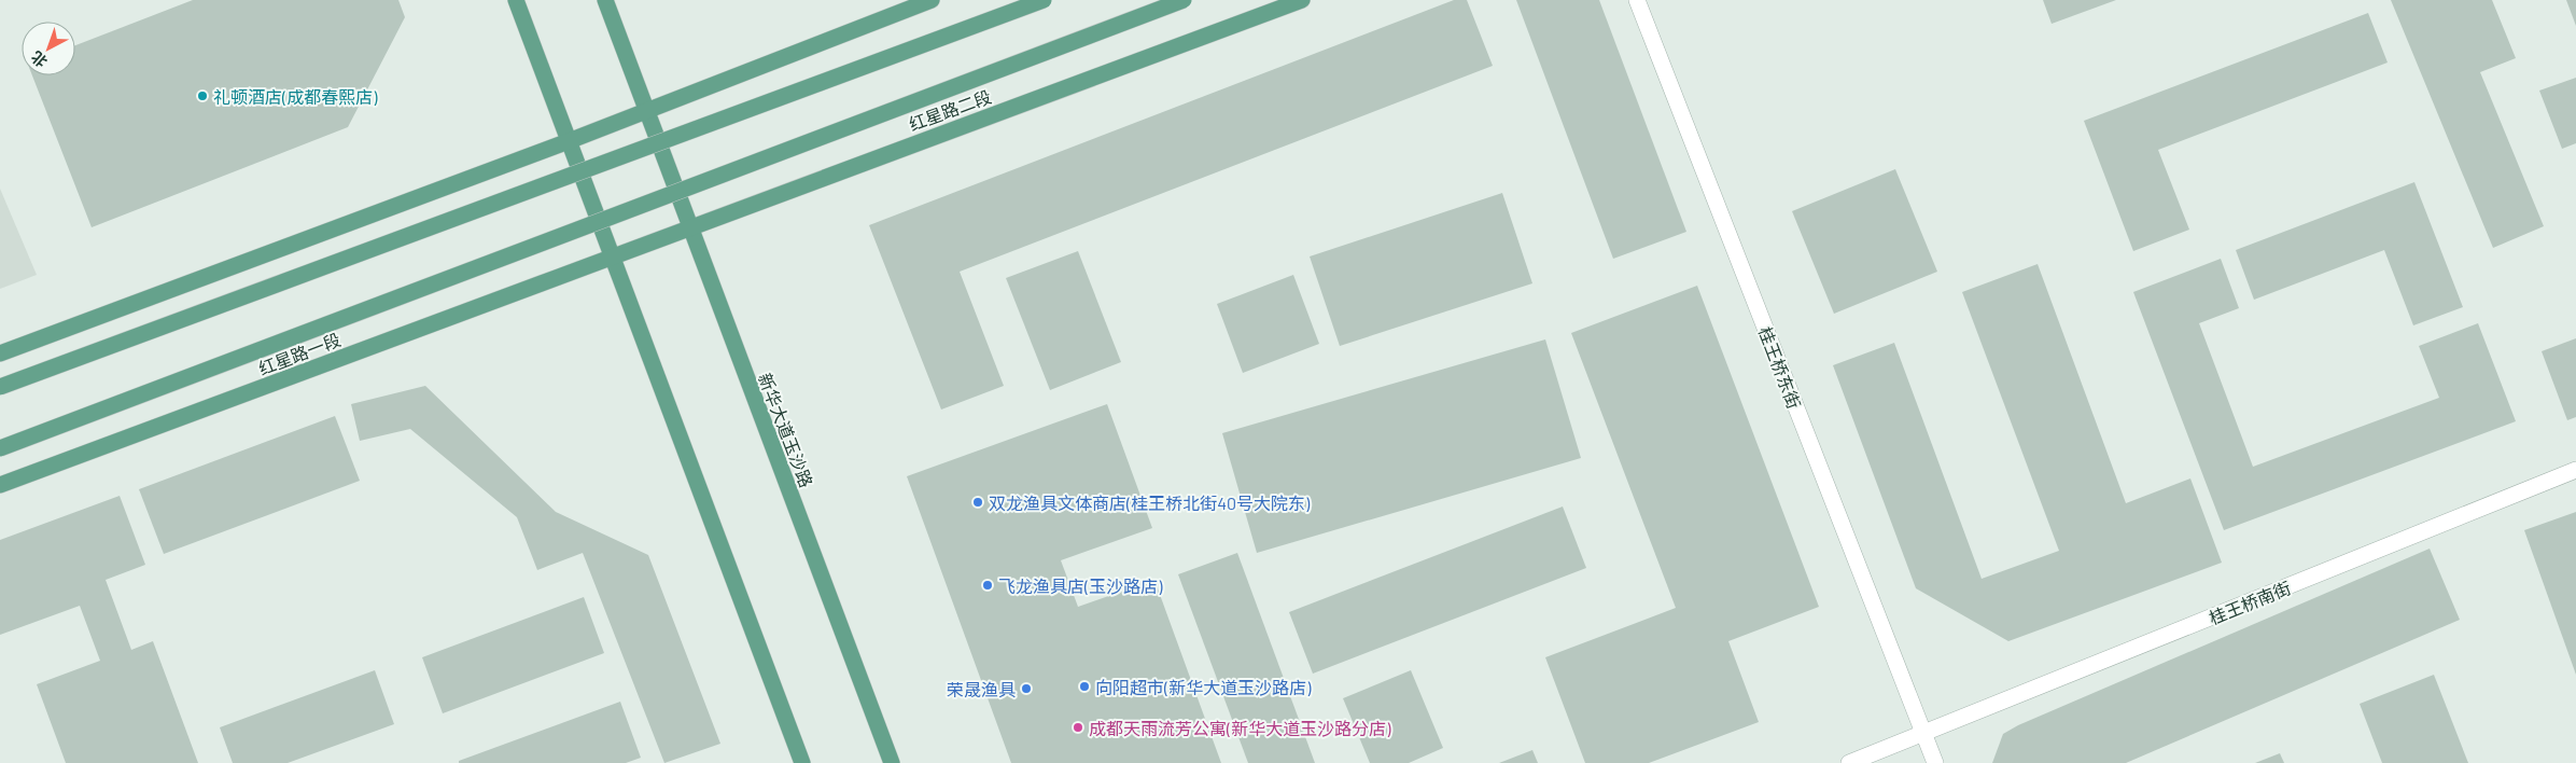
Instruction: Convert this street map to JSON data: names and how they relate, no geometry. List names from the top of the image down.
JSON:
{
  "streets": {
    "main road": ["红星路二段", "红星路一段", "新华大道玉沙路"],
    "street": ["桂王桥东街", "桂王桥南街"]
  },
  "crossings": [
    ["红星路二段", "红星路一段"],
    ["红星路二段", "新华大道玉沙路"],
    ["桂王桥东街", "桂王桥南街"]
  ],
  "places": [
    "礼顿酒店(成都春熙店)",
    "双龙渔具文体商店(桂王桥北街40号大院东)",
    "飞龙渔具店(玉沙路店)",
    "向阳超市(新华大道玉沙路店)",
    "荣晟渔具",
    "成都天雨流芳公寓(新华大道玉沙路分店)"
  ],
  "north": "bottom left"
}
